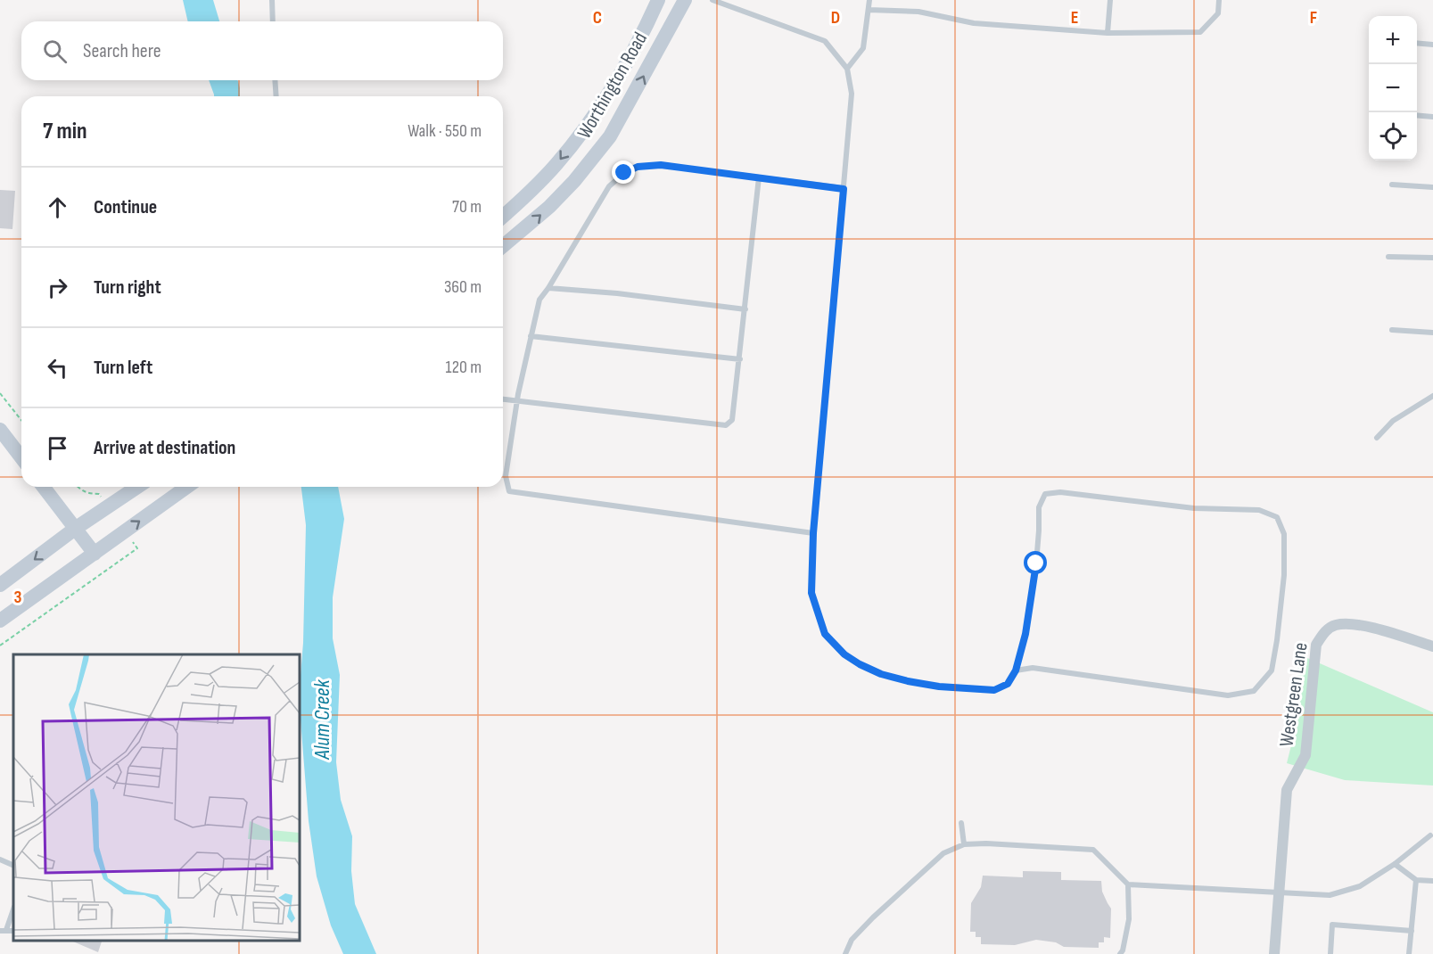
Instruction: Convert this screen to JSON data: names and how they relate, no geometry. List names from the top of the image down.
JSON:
{
  "streets": {
    "main road": ["Worthington Road"],
    "street": ["Westgreen Lane"]
  },
  "water": ["Alum Creek"],
  "page": {
    "map_buttons": ["+", "−"],
    "search": "Search here",
    "heading": ["7 min", "Walk · 550 m"],
    "list": [
      ["Continue", "70 m"],
      ["Turn right", "360 m"],
      ["Turn left", "120 m"],
      "Arrive at destination"
    ]
  },
  "grid": {
    "columns": [
      "C",
      "D",
      "E",
      "F"
    ],
    "rows": ["3"]
  }
}
